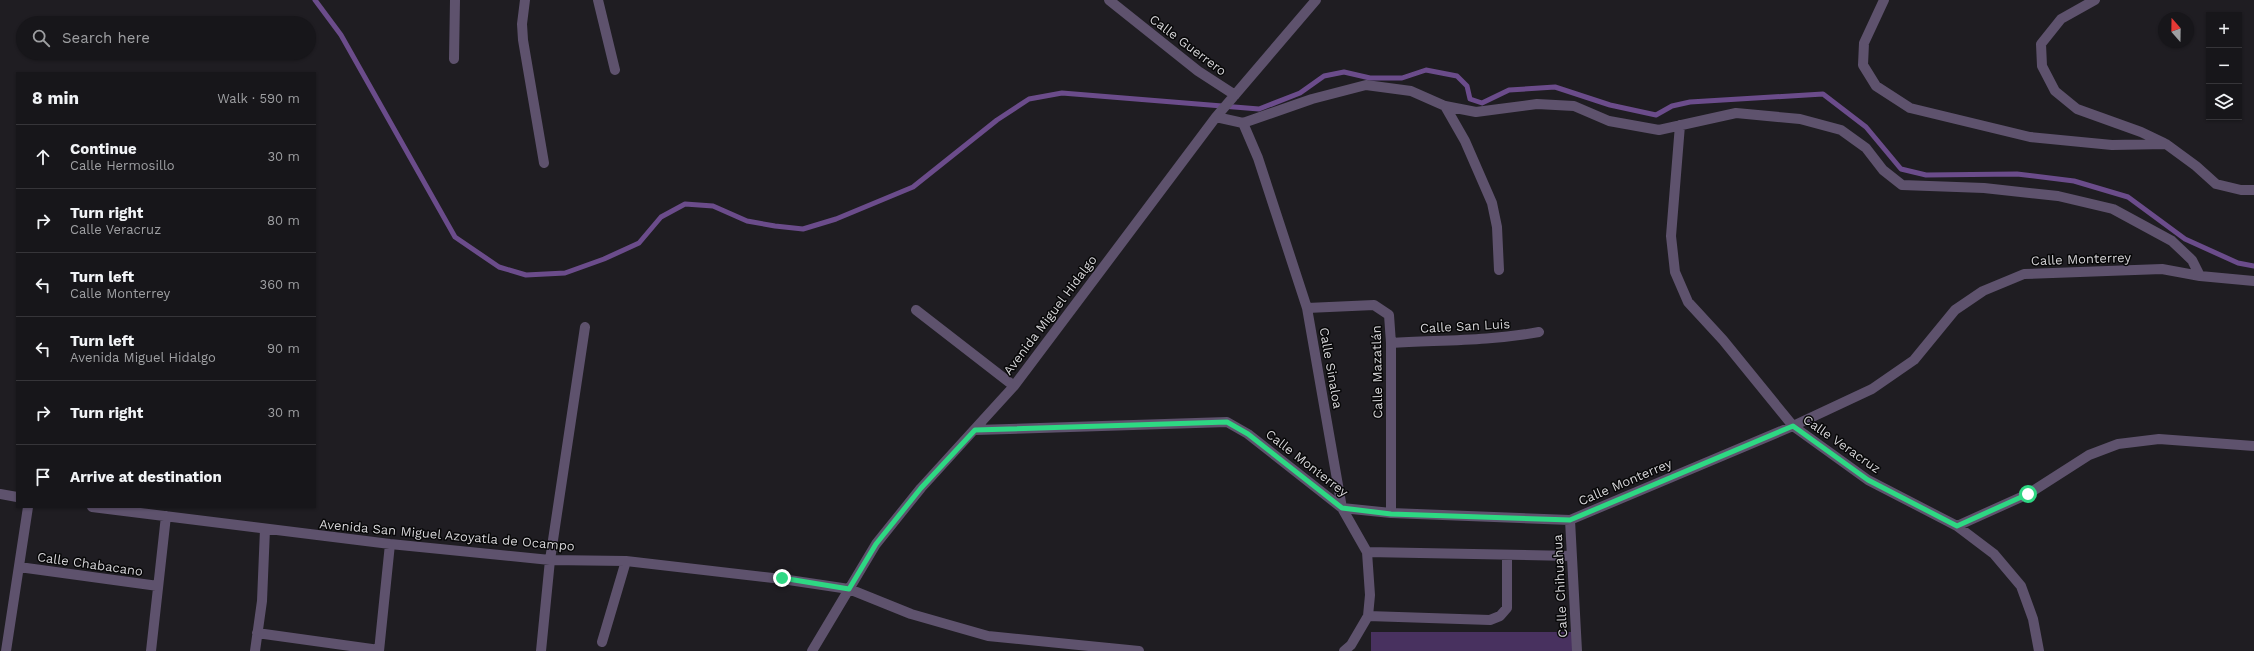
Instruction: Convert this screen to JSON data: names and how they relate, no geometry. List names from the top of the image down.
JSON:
{
  "streets": {
    "street": [
      "Calle Guerrero",
      "Calle Monterrey",
      "Avenida Miguel Hidalgo",
      "Calle San Luis",
      "Calle Sinaloa",
      "Calle Mazatlán",
      "Calle Veracruz",
      "Avenida San Miguel Azoyatla de Ocampo",
      "Calle Chabacano",
      "Calle Chihuahua"
    ]
  },
  "crossings": [
    ["Calle Guerrero", "Avenida Miguel Hidalgo"],
    ["Calle Monterrey", "Avenida Miguel Hidalgo"],
    ["Calle Monterrey", "Calle Sinaloa"],
    ["Calle Monterrey", "Calle Mazatlán"],
    ["Calle Monterrey", "Calle Veracruz"],
    ["Calle Monterrey", "Calle Chihuahua"],
    ["Avenida Miguel Hidalgo", "Avenida San Miguel Azoyatla de Ocampo"],
    ["Calle San Luis", "Calle Mazatlán"],
    ["Calle Sinaloa", "Calle Mazatlán"]
  ],
  "north": "top",
  "page": {
    "map_buttons": ["+", "−"],
    "search": "Search here",
    "heading": ["8 min", "Walk · 590 m"],
    "list": [
      ["Continue", "Calle Hermosillo", "30 m"],
      ["Turn right", "Calle Veracruz", "80 m"],
      ["Turn left", "Calle Monterrey", "360 m"],
      ["Turn left", "Avenida Miguel Hidalgo", "90 m"],
      ["Turn right", "30 m"],
      "Arrive at destination"
    ]
  }
}
